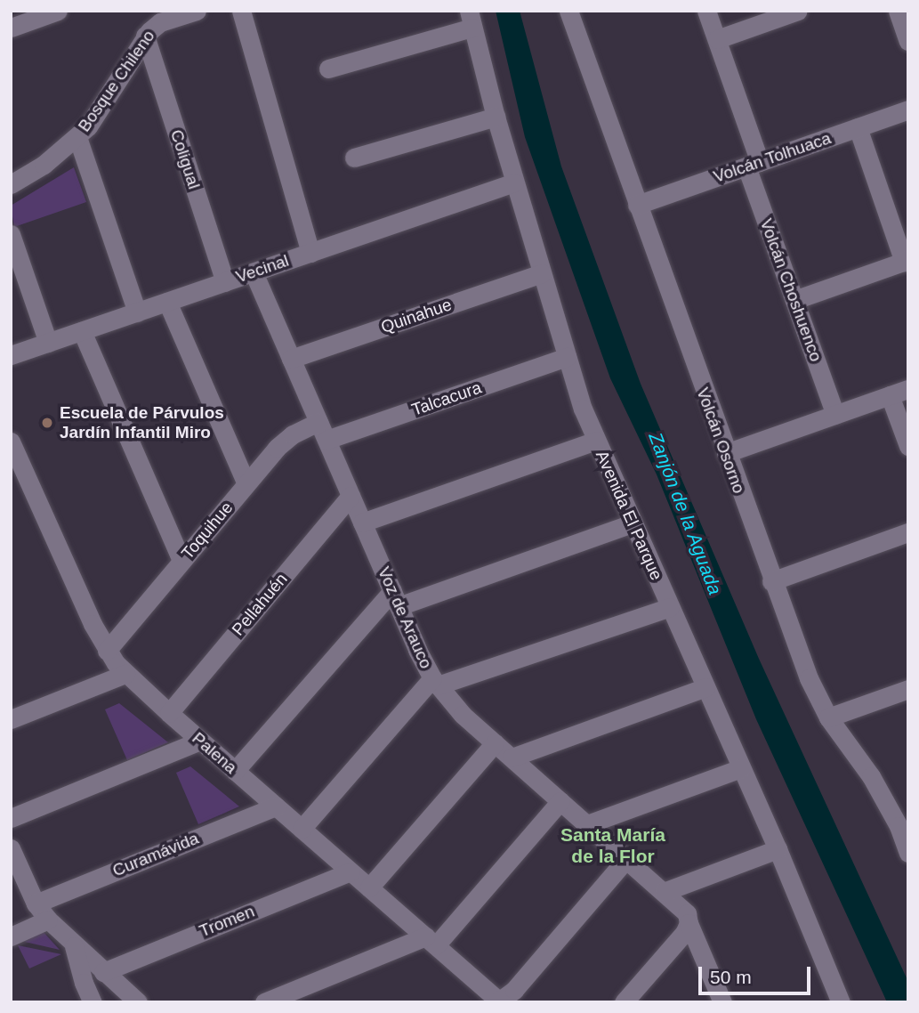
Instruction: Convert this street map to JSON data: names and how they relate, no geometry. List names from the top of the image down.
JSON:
{
  "streets": {
    "street": [
      "Bosque Chileno",
      "Volcán Tolhuaca",
      "Coligual",
      "Vecinal",
      "Volcán Choshuenco",
      "Quinahue",
      "Talcacura",
      "Volcán Osorno",
      "Avenida El Parque",
      "Toquihue",
      "Pellahuén",
      "Voz de Arauco",
      "Palena",
      "Curamávida",
      "Tromen"
    ]
  },
  "crossings": [
    ["Bosque Chileno", "Coligual"],
    ["Volcán Tolhuaca", "Volcán Choshuenco"],
    ["Volcán Tolhuaca", "Volcán Osorno"],
    ["Coligual", "Vecinal"],
    ["Vecinal", "Avenida El Parque"],
    ["Vecinal", "Voz de Arauco"],
    ["Quinahue", "Avenida El Parque"],
    ["Quinahue", "Voz de Arauco"],
    ["Talcacura", "Avenida El Parque"],
    ["Talcacura", "Toquihue"],
    ["Talcacura", "Voz de Arauco"],
    ["Toquihue", "Voz de Arauco"],
    ["Toquihue", "Palena"],
    ["Pellahuén", "Voz de Arauco"],
    ["Pellahuén", "Palena"],
    ["Palena", "Curamávida"],
    ["Palena", "Tromen"]
  ],
  "districts": ["Santa María de la Flor"],
  "water": ["Zanjón de la Aguada"],
  "places": ["Escuela de Párvulos Jardín Infantil Miro"],
  "scale_bar": "50 m"
}
